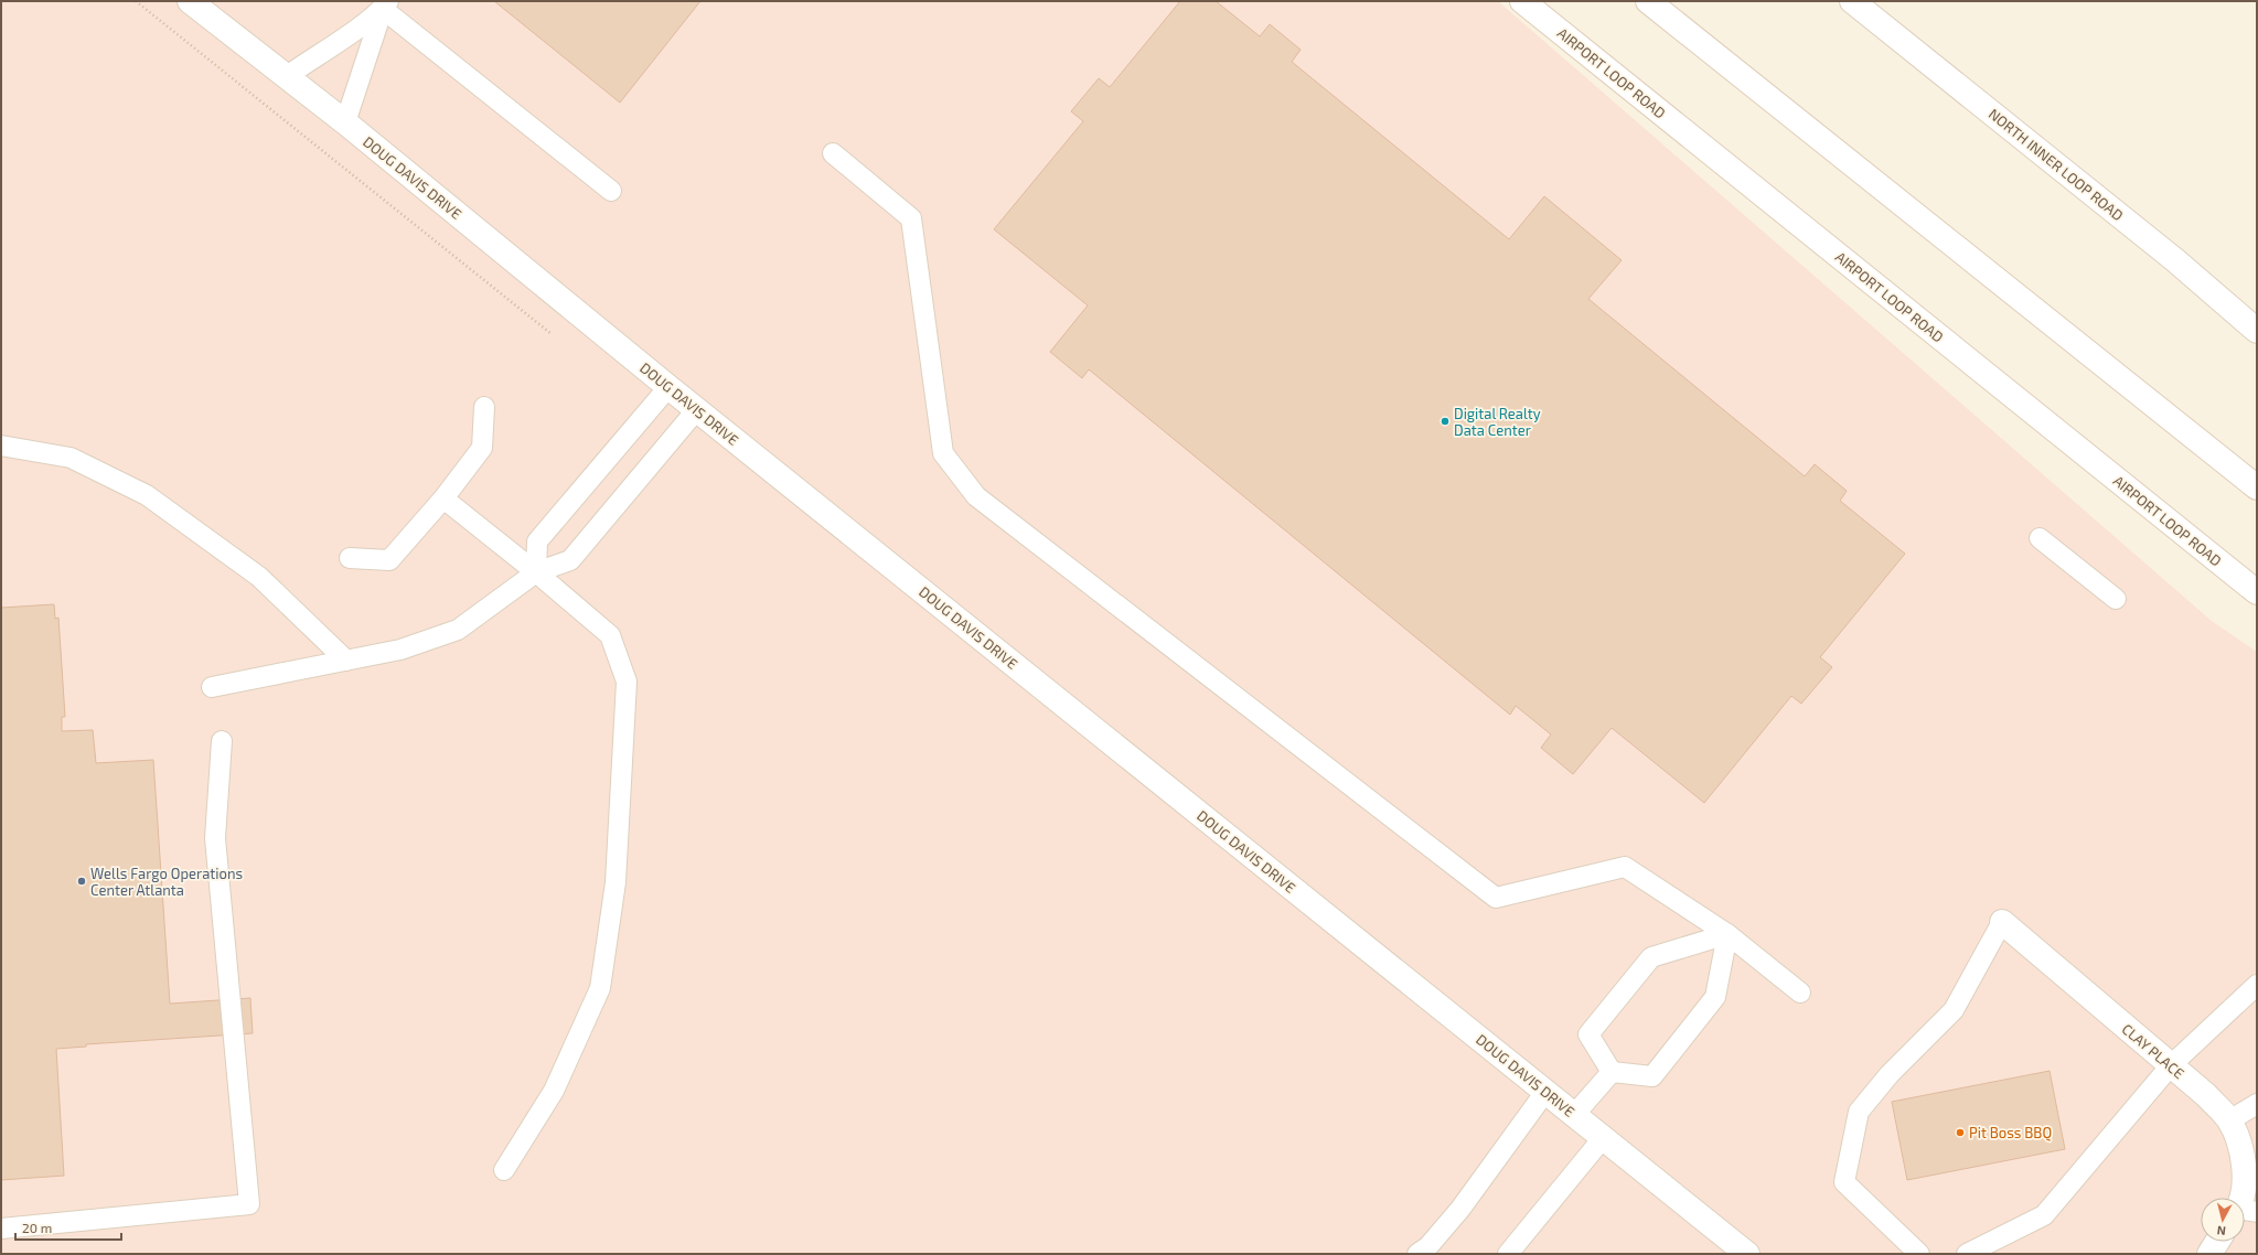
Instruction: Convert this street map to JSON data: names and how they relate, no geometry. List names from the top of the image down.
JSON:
{
  "streets": {
    "street": [
      "AIRPORT LOOP ROAD",
      "NORTH INNER LOOP ROAD",
      "DOUG DAVIS DRIVE",
      "CLAY PLACE"
    ]
  },
  "places": ["Digital Realty Data Center", "Wells Fargo Operations Center Atlanta", "Pit Boss BBQ"],
  "scale_bar": "20 m",
  "north": "bottom"
}
